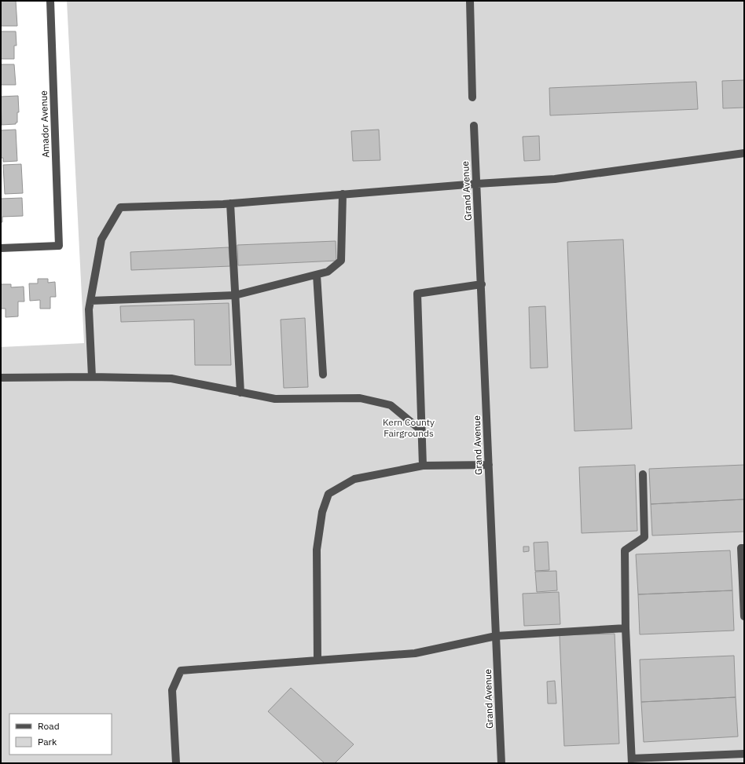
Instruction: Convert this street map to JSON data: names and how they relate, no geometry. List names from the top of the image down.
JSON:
{
  "streets": {
    "street": ["Amador Avenue", "Grand Avenue"]
  },
  "parks": ["Kern County Fairgrounds"],
  "legend": ["Road", "Park"]
}
